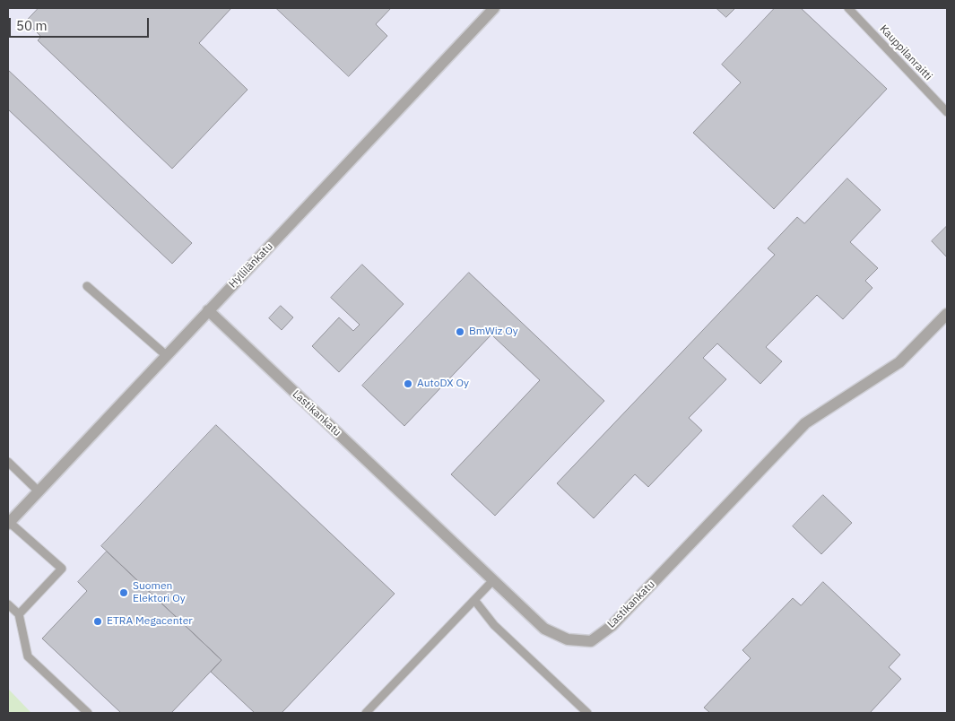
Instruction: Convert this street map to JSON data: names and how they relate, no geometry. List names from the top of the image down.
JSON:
{
  "streets": {
    "street": ["Hyllilänkatu", "Lastikankatu"],
    "lane": ["Kauppilanraitti"]
  },
  "crossings": [
    ["Hyllilänkatu", "Lastikankatu"]
  ],
  "places": [
    "BmWiz Oy",
    "AutoDX Oy",
    "Suomen Elektori Oy",
    "ETRA Megacenter"
  ],
  "scale_bar": "50 m"
}
